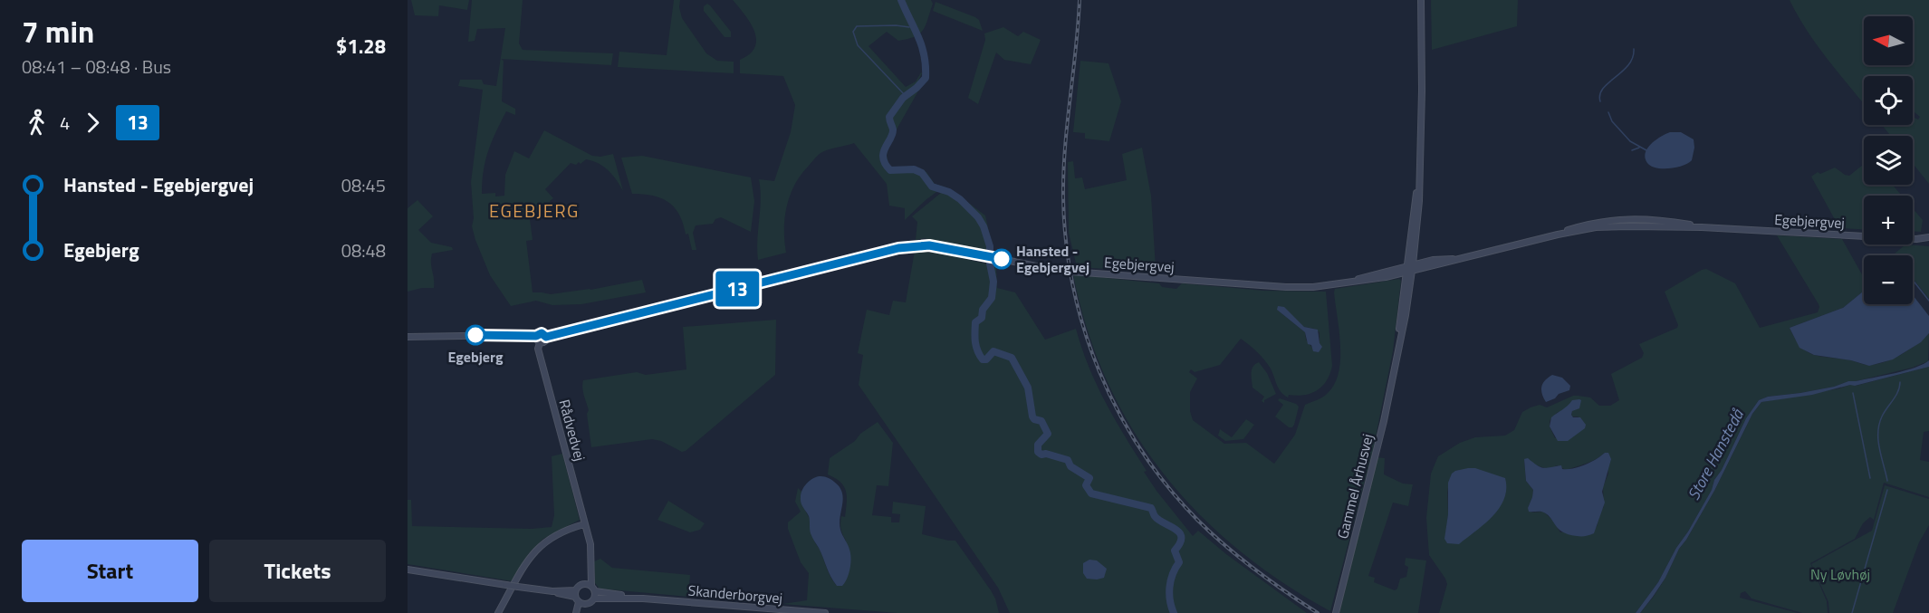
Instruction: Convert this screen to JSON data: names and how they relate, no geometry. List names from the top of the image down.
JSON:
{
  "streets": {
    "street": [
      "Egebjergvej",
      "Rådvedvej",
      "Gammel Århusvej",
      "Skanderborgvej"
    ]
  },
  "crossings": [
    ["Egebjergvej", "Rådvedvej"],
    ["Egebjergvej", "Gammel Århusvej"],
    ["Rådvedvej", "Skanderborgvej"]
  ],
  "districts": ["EGEBJERG"],
  "water": ["Store Hanstedå"],
  "parks": ["Ny Løvhøj"],
  "places": ["Hansted - Egebjergvej", "Egebjerg"],
  "lines": ["bus line 13"],
  "north": "left",
  "page": {
    "heading": ["7 min", "08:41 – 08:48 · Bus", "$1.28"],
    "on_map": "13",
    "map_buttons": ["+", "−"],
    "legs": ["4", "13"],
    "list": [
      {
        "name": "Hansted - Egebjergvej",
        "value": "08:45"
      },
      {
        "name": "Egebjerg",
        "value": "08:48"
      }
    ],
    "buttons": ["Start", "Tickets"]
  }
}
